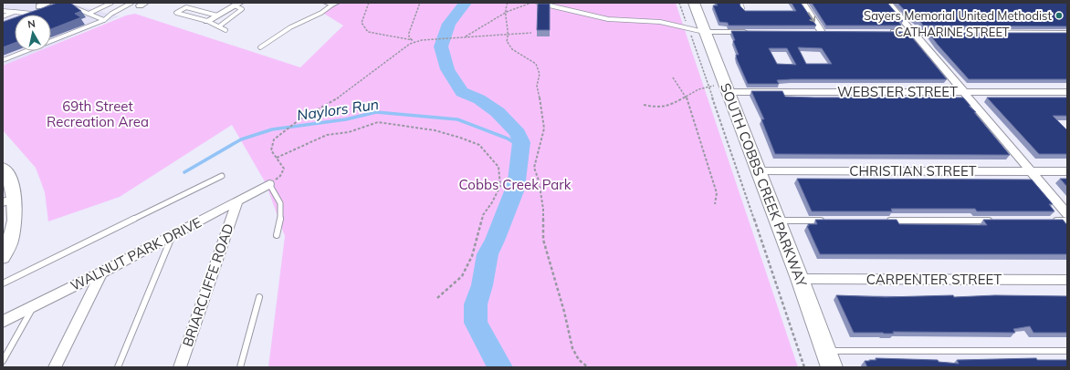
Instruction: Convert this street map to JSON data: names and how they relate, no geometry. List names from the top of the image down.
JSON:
{
  "streets": {
    "main road": ["SOUTH COBBS CREEK PARKWAY"],
    "street": [
      "CATHARINE STREET",
      "WEBSTER STREET",
      "CHRISTIAN STREET",
      "WALNUT PARK DRIVE",
      "CARPENTER STREET",
      "BRIARCLIFFE ROAD"
    ]
  },
  "crossings": [
    ["WEBSTER STREET", "SOUTH COBBS CREEK PARKWAY"],
    ["CHRISTIAN STREET", "SOUTH COBBS CREEK PARKWAY"],
    ["SOUTH COBBS CREEK PARKWAY", "CARPENTER STREET"],
    ["WALNUT PARK DRIVE", "BRIARCLIFFE ROAD"]
  ],
  "water": ["Naylors Run"],
  "parks": ["69th Street Recreation Area", "Cobbs Creek Park"],
  "places": ["Sayers Memorial United Methodist"],
  "north": "top"
}
